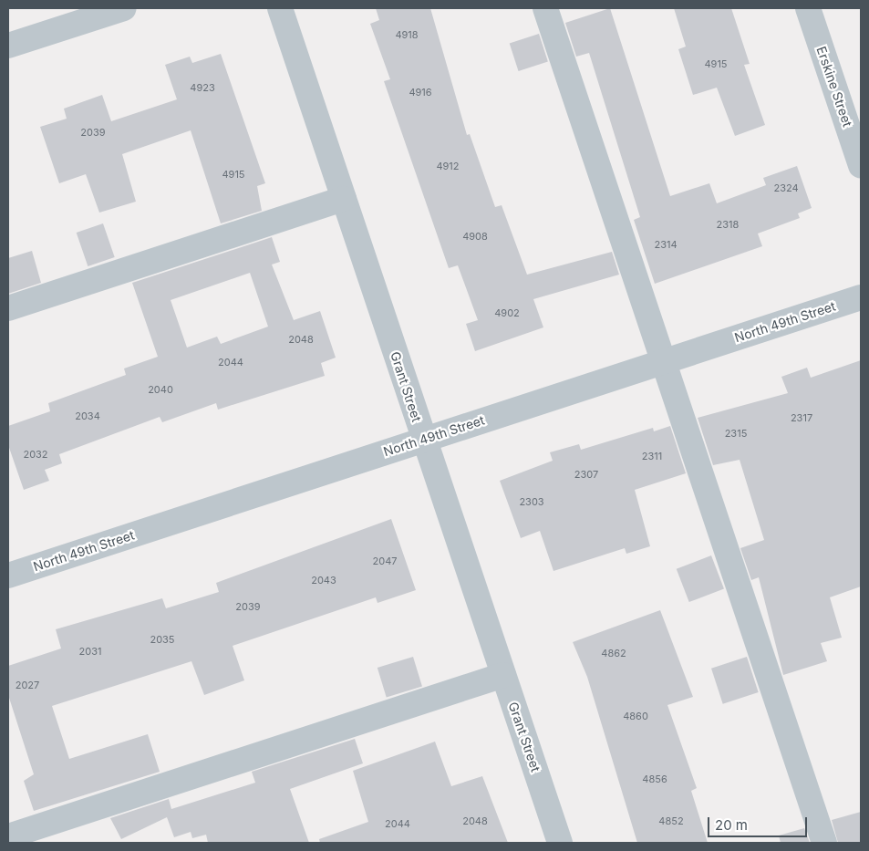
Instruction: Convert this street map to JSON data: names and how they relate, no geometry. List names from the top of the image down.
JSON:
{
  "streets": {
    "street": ["Erskine Street", "North 49th Street", "Grant Street"]
  },
  "crossings": [
    ["North 49th Street", "Grant Street"]
  ],
  "house_numbers": [
    "4918",
    "4915",
    "4923",
    "4916",
    "2039",
    "4912",
    "4915",
    "2324",
    "2318",
    "4908",
    "2314",
    "4902",
    "2048",
    "2044",
    "2040",
    "2034",
    "2317",
    "2315",
    "2032",
    "2311",
    "2307",
    "2303",
    "2047",
    "2043",
    "2039",
    "2035",
    "2031",
    "4862",
    "2027",
    "4860",
    "4856",
    "2048",
    "4852",
    "2044"
  ],
  "scale_bar": "20 m"
}
